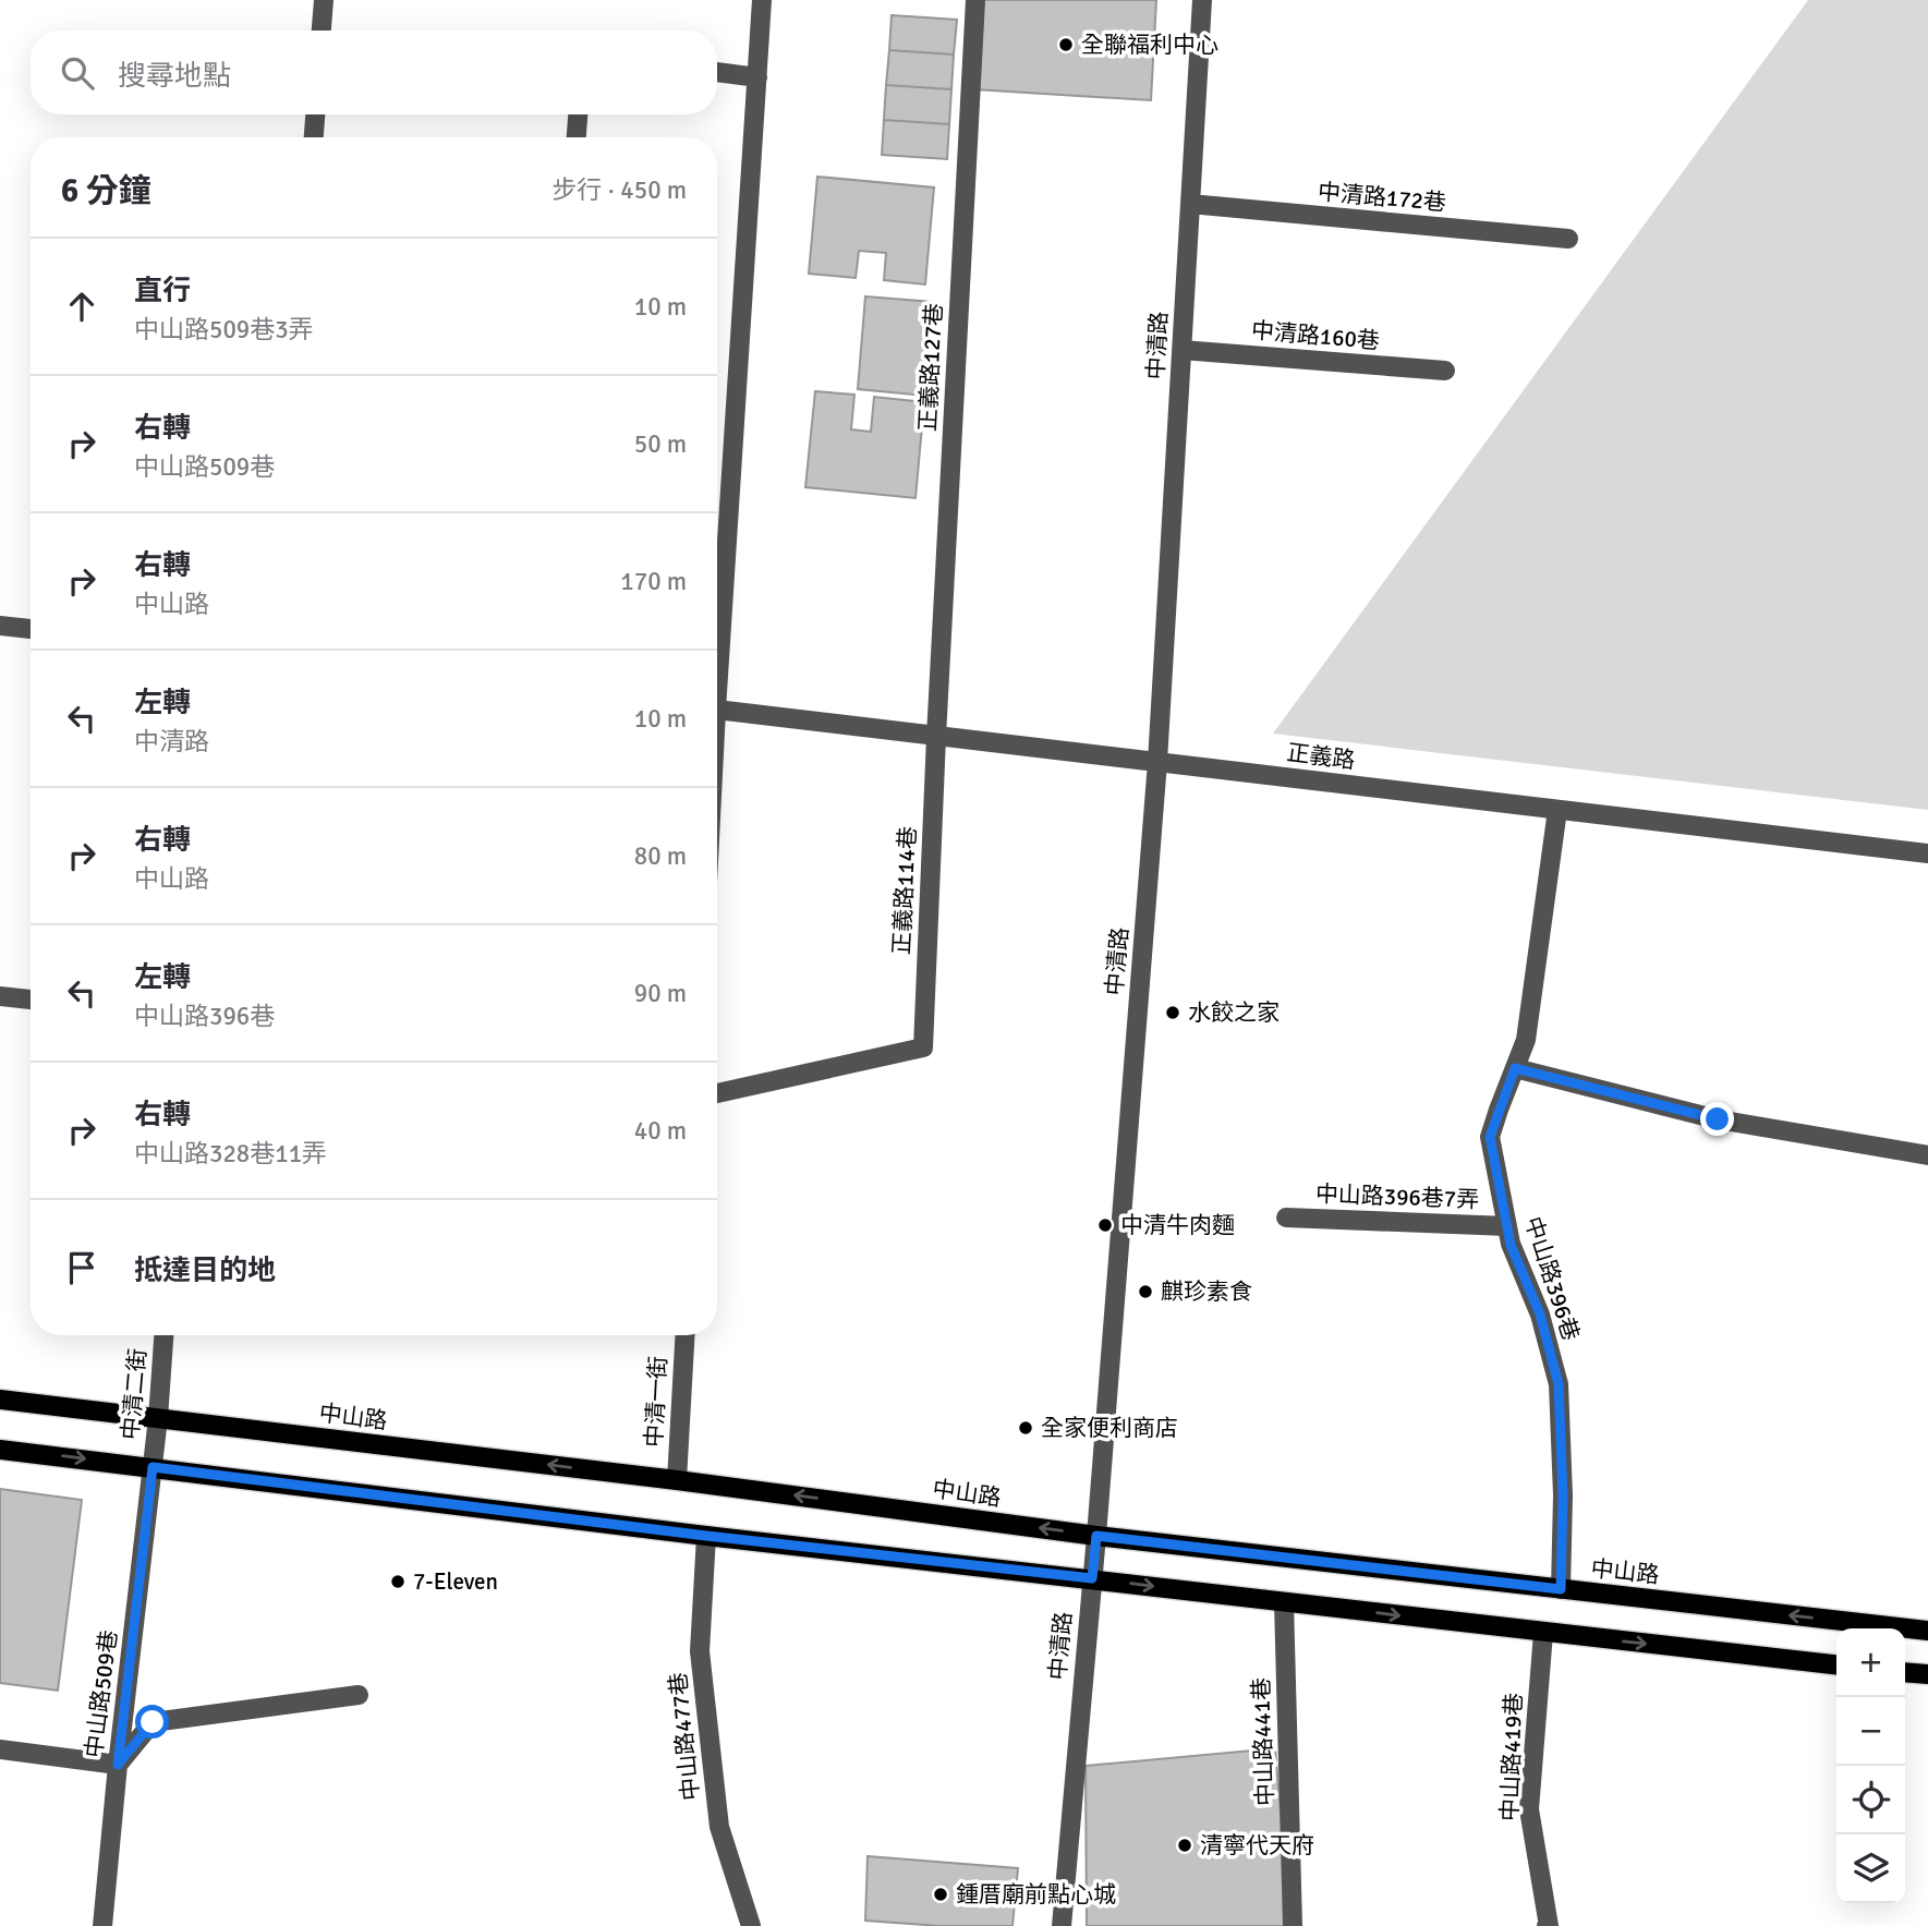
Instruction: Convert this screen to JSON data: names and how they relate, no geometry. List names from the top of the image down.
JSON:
{
  "streets": {
    "main road": ["中山路"],
    "street": [
      "中清路172巷",
      "中清路160巷",
      "中清路",
      "正義路127巷",
      "正義路",
      "正義路114巷",
      "中山路396巷7弄",
      "中山路396巷",
      "中清二街",
      "中清一街",
      "中山路509巷",
      "中山路477巷",
      "中山路441巷",
      "中山路419巷"
    ]
  },
  "crossings": [
    ["中清路172巷", "中清路"],
    ["中清路160巷", "中清路"],
    ["中清路", "正義路"],
    ["中清路", "中山路"],
    ["正義路127巷", "正義路"],
    ["正義路127巷", "正義路114巷"],
    ["正義路", "正義路114巷"],
    ["正義路", "中山路396巷"],
    ["中山路396巷7弄", "中山路396巷"],
    ["中山路396巷", "中山路"],
    ["中清二街", "中山路"],
    ["中清二街", "中山路509巷"],
    ["中清一街", "中山路"]
  ],
  "places": [
    "全聯福利中心",
    "水餃之家",
    "中清牛肉麵",
    "麒珍素食",
    "全家便利商店",
    "7-Eleven",
    "清寧代天府",
    "鍾厝廟前點心城"
  ],
  "page": {
    "search": "搜尋地點",
    "heading": ["6 分鐘", "步行 · 450 m"],
    "list": [
      ["直行", "中山路509巷3弄", "10 m"],
      ["右轉", "中山路509巷", "50 m"],
      ["右轉", "中山路", "170 m"],
      ["左轉", "中清路", "10 m"],
      ["右轉", "中山路", "80 m"],
      ["左轉", "中山路396巷", "90 m"],
      ["右轉", "中山路328巷11弄", "40 m"],
      "抵達目的地"
    ],
    "map_buttons": ["+", "−"]
  }
}
